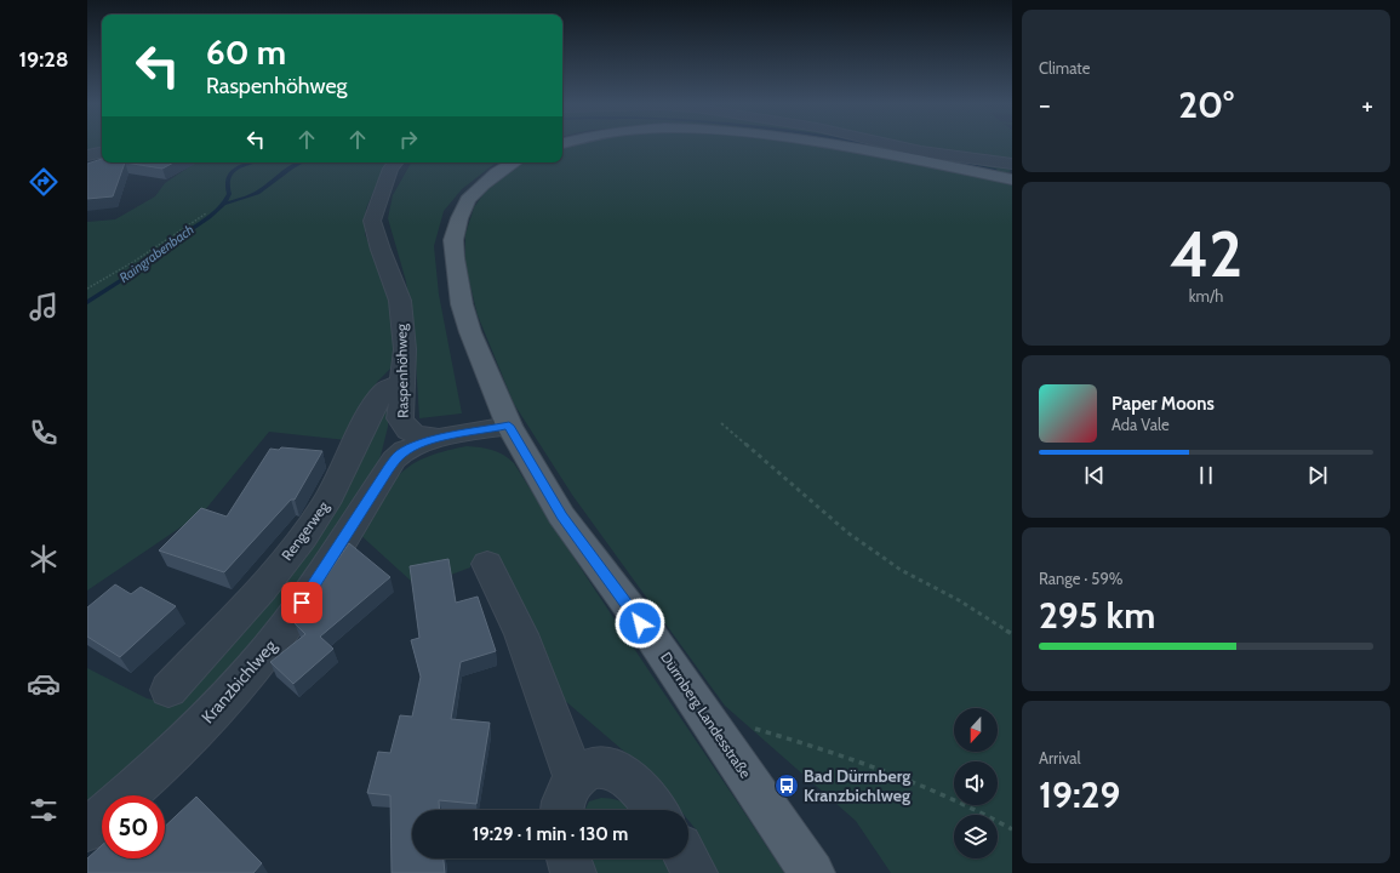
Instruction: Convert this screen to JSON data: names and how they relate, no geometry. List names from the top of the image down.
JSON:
{
  "streets": {
    "main road": ["Dürrnberg Landesstraße"],
    "street": ["Raspenhöhweg", "Rengerweg", "Kranzbichlweg"]
  },
  "crossings": [
    ["Raspenhöhweg", "Rengerweg"],
    ["Raspenhöhweg", "Kranzbichlweg"],
    ["Raspenhöhweg", "Dürrnberg Landesstraße"]
  ],
  "water": ["Raingrabenbach"],
  "places": {
    "bus stop": ["Bad Dürrnberg Kranzbichlweg"]
  },
  "north": "bottom",
  "page": {
    "tabs": "19:28",
    "tile": [
      "Climate",
      ["42", "km/h"],
      ["Range · 59%", "295 km"],
      ["Arrival", "19:29"]
    ],
    "turn": ["60 m", "Raspenhöhweg"],
    "heat": ["−", "20°", "+"],
    "song": ["Paper Moons", "Ada Vale"],
    "limit": "50",
    "trip": "19:29 · 1 min · 130 m"
  }
}
